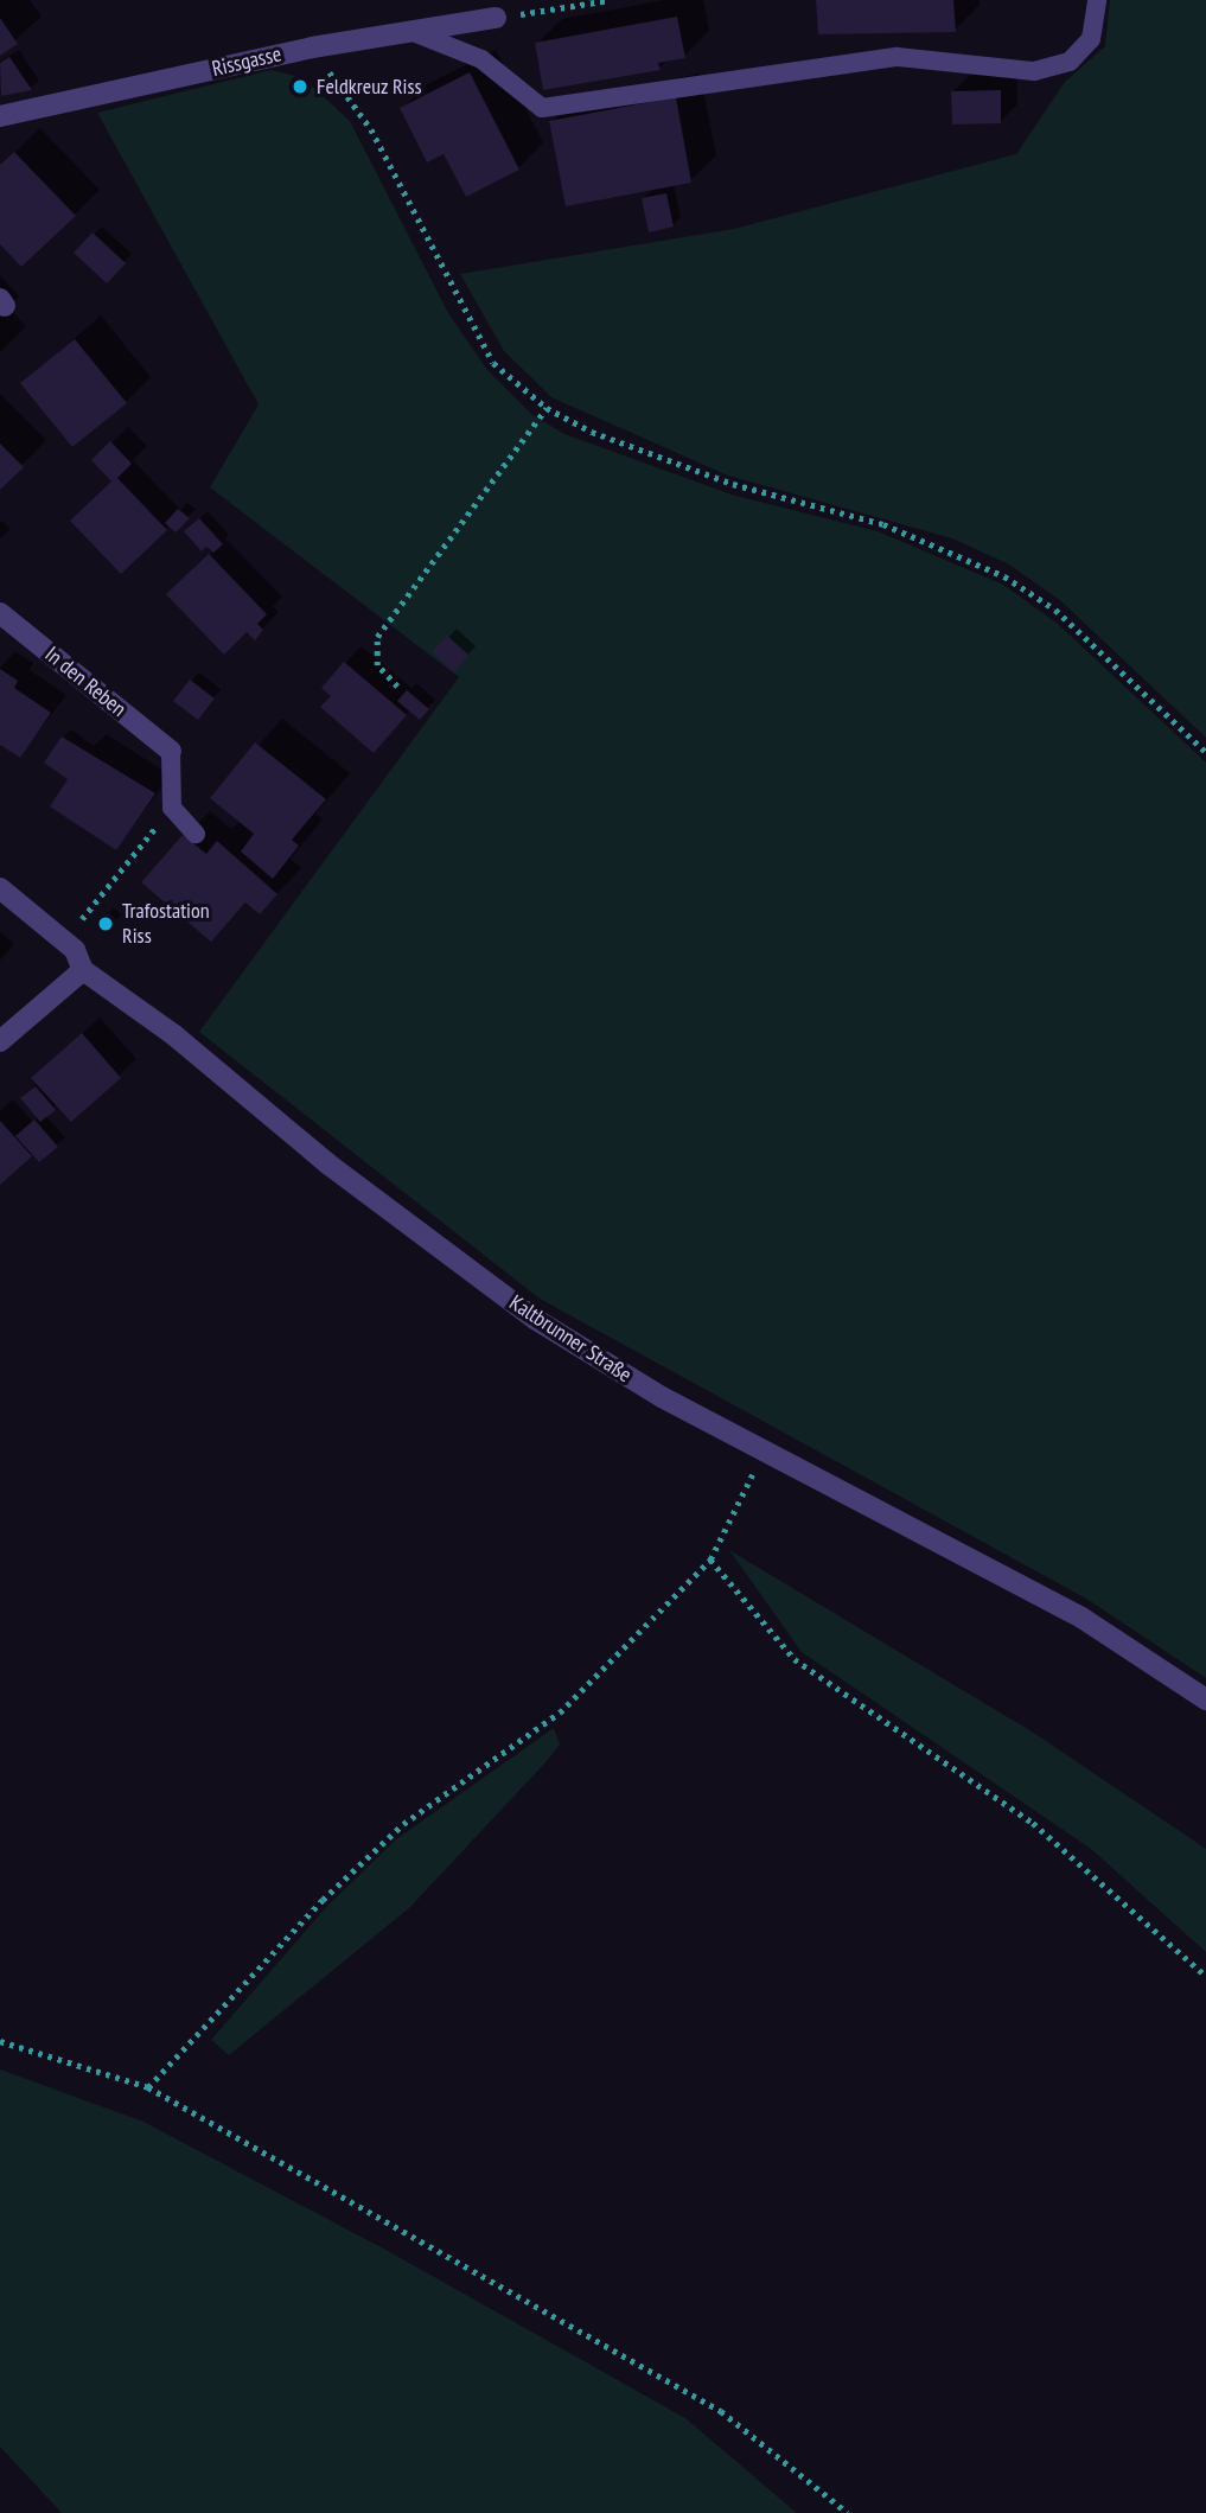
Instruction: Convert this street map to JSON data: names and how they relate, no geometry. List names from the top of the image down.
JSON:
{
  "streets": {
    "street": ["Rissgasse", "In den Reben", "Kaltbrunner Straße"]
  },
  "places": ["Feldkreuz Riss", "Trafostation Riss"]
}
